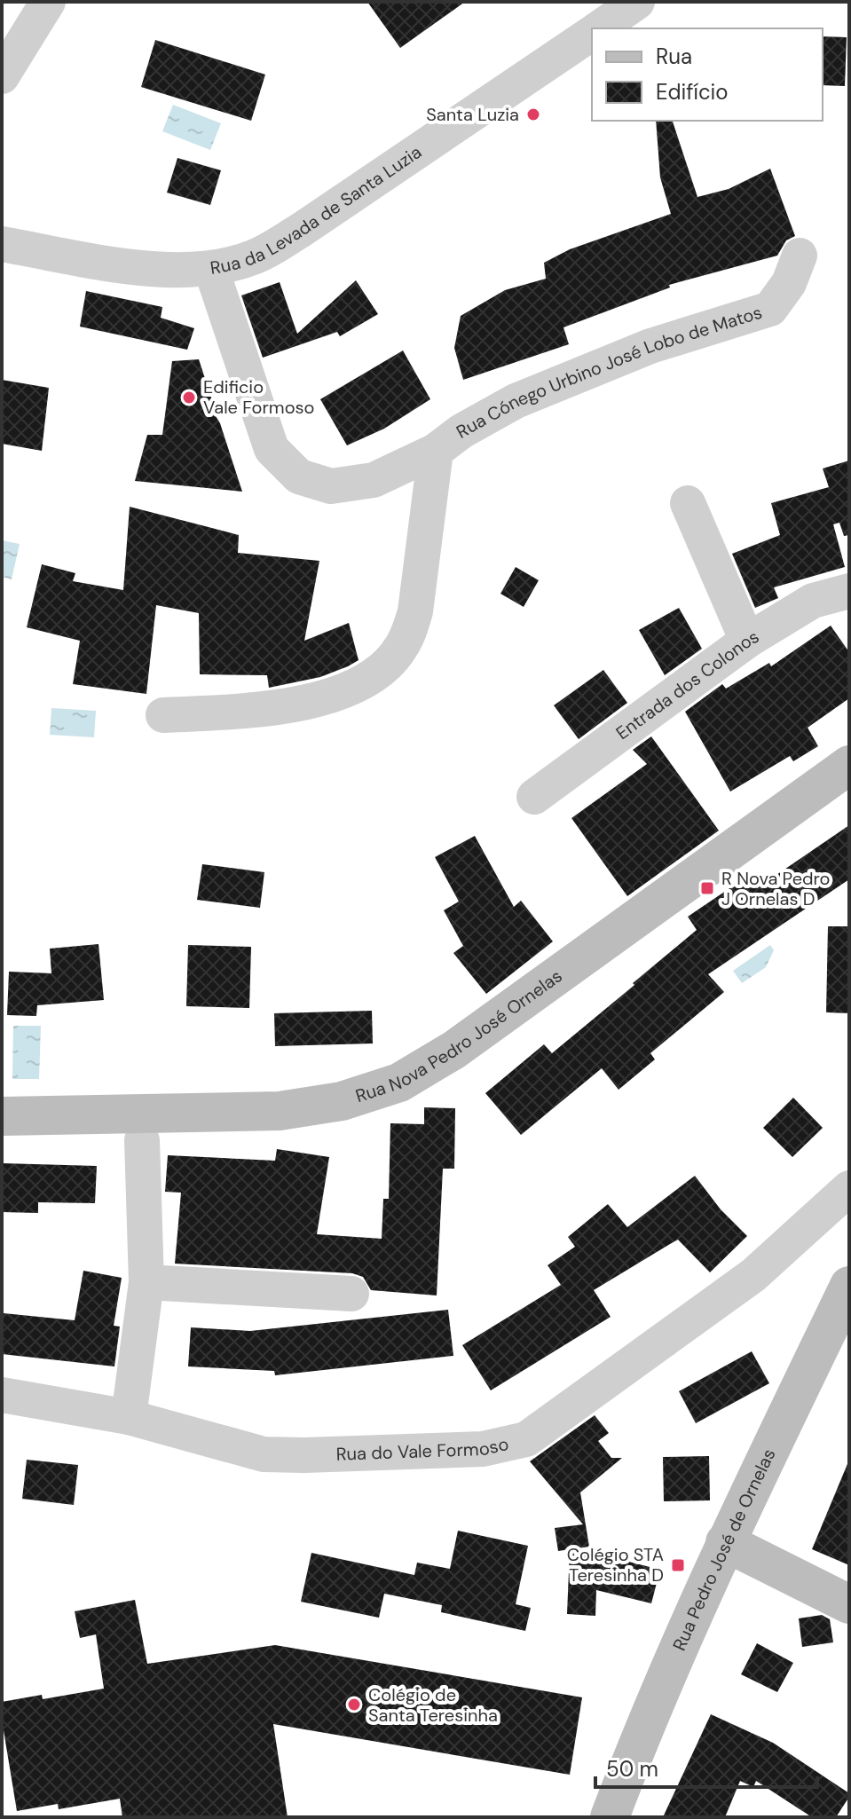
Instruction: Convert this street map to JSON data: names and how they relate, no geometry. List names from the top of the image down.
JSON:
{
  "streets": {
    "street": [
      "Rua da Levada de Santa Luzia",
      "Rua Cónego Urbino José Lobo de Matos",
      "Entrada dos Colonos",
      "Rua Nova Pedro José Ornelas",
      "Rua do Vale Formoso",
      "Rua Pedro José de Ornelas"
    ]
  },
  "crossings": [
    ["Rua da Levada de Santa Luzia", "Rua Cónego Urbino José Lobo de Matos"]
  ],
  "places": {
    "other": ["Santa Luzia", "Edificio Vale Formoso", "Colégio de Santa Teresinha"],
    "transit": ["R Nova Pedro J Ornelas D", "Colégio STA Teresinha D"]
  },
  "legend": ["Rua", "Edifício"],
  "scale_bar": "50 m"
}
